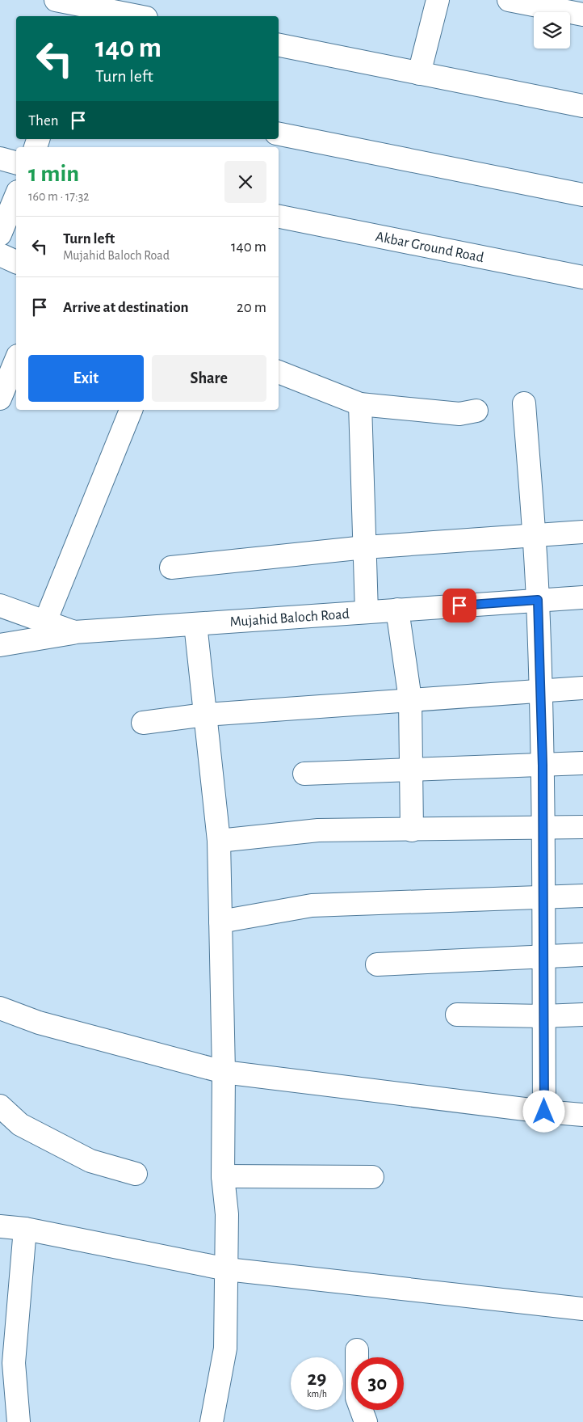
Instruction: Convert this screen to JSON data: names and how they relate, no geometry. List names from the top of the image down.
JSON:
{
  "streets": {
    "street": ["Akbar Ground Road", "Mujahid Baloch Road"]
  },
  "page": {
    "turn": ["140 m", "Turn left"],
    "then": "Then",
    "heading": ["1 min", "160 m · 17:32"],
    "list": [
      {
        "name": "Turn left",
        "note": "Mujahid Baloch Road",
        "value": "140 m"
      },
      {
        "name": "Arrive at destination",
        "value": "20 m"
      }
    ],
    "buttons": ["Exit", "Share"],
    "speed": "29 km/h",
    "limit": "30"
  }
}
